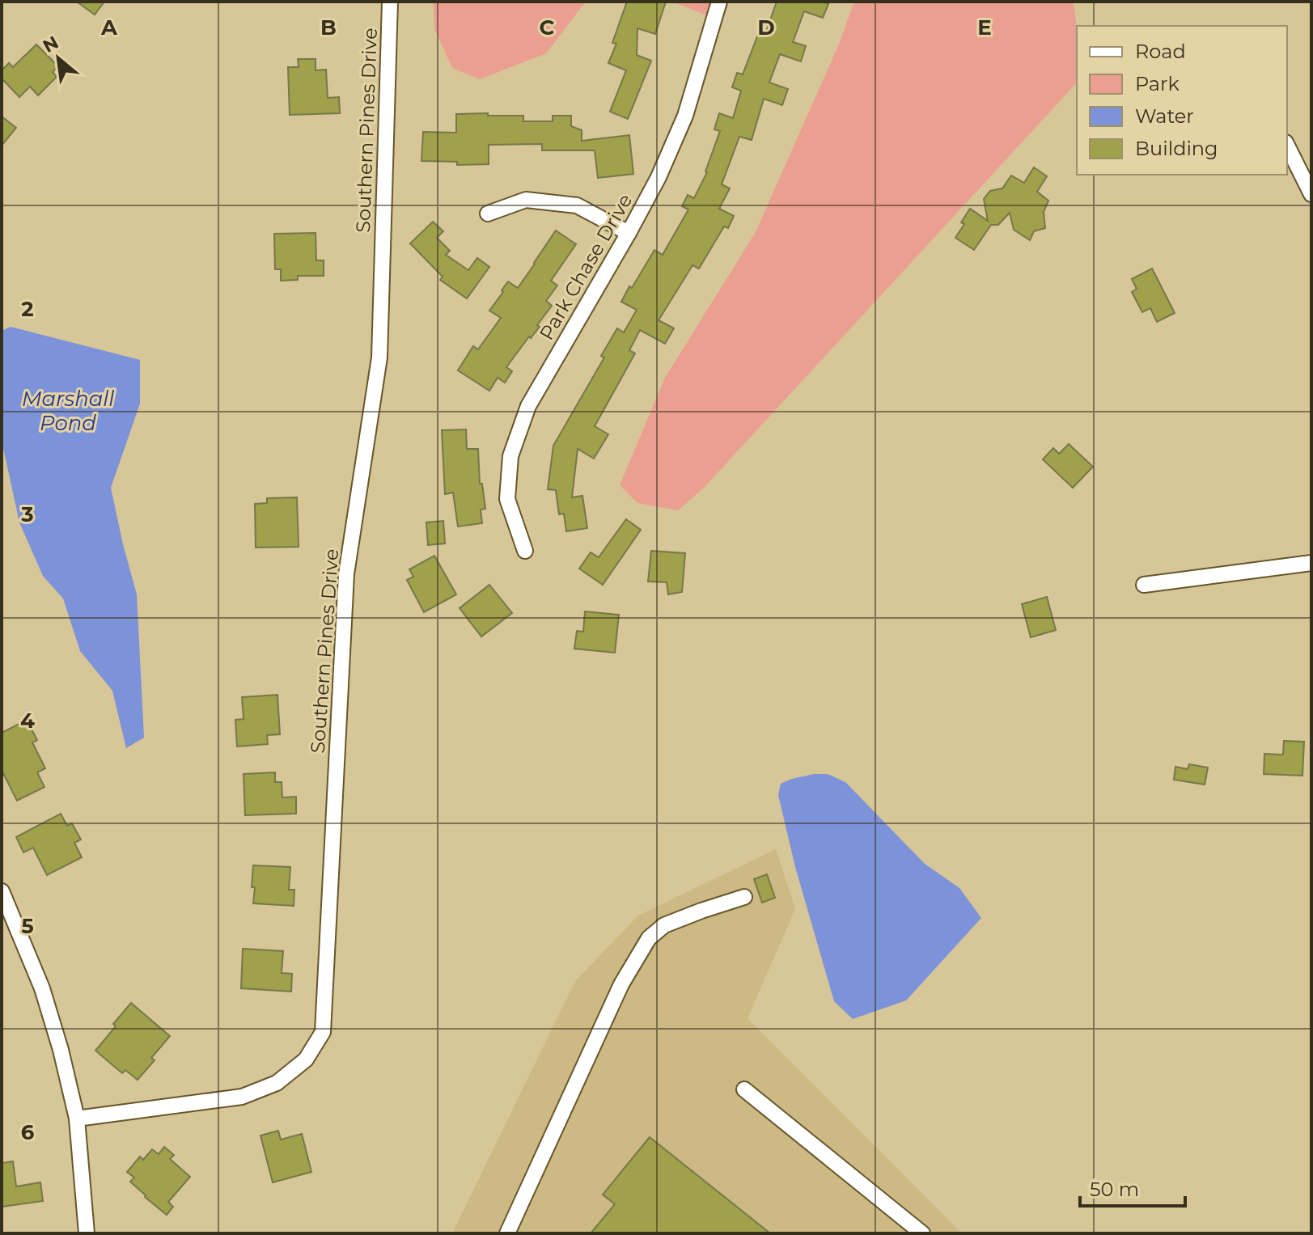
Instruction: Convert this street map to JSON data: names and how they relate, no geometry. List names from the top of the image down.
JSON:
{
  "streets": {
    "street": ["Southern Pines Drive", "Park Chase Drive"]
  },
  "water": ["Marshall Pond"],
  "legend": [
    "Road",
    "Park",
    "Water",
    "Building"
  ],
  "scale_bar": "50 m",
  "north": "top left",
  "grid": {
    "columns": [
      "A",
      "B",
      "C",
      "D",
      "E"
    ],
    "rows": [
      "2",
      "3",
      "4",
      "5",
      "6"
    ]
  }
}
